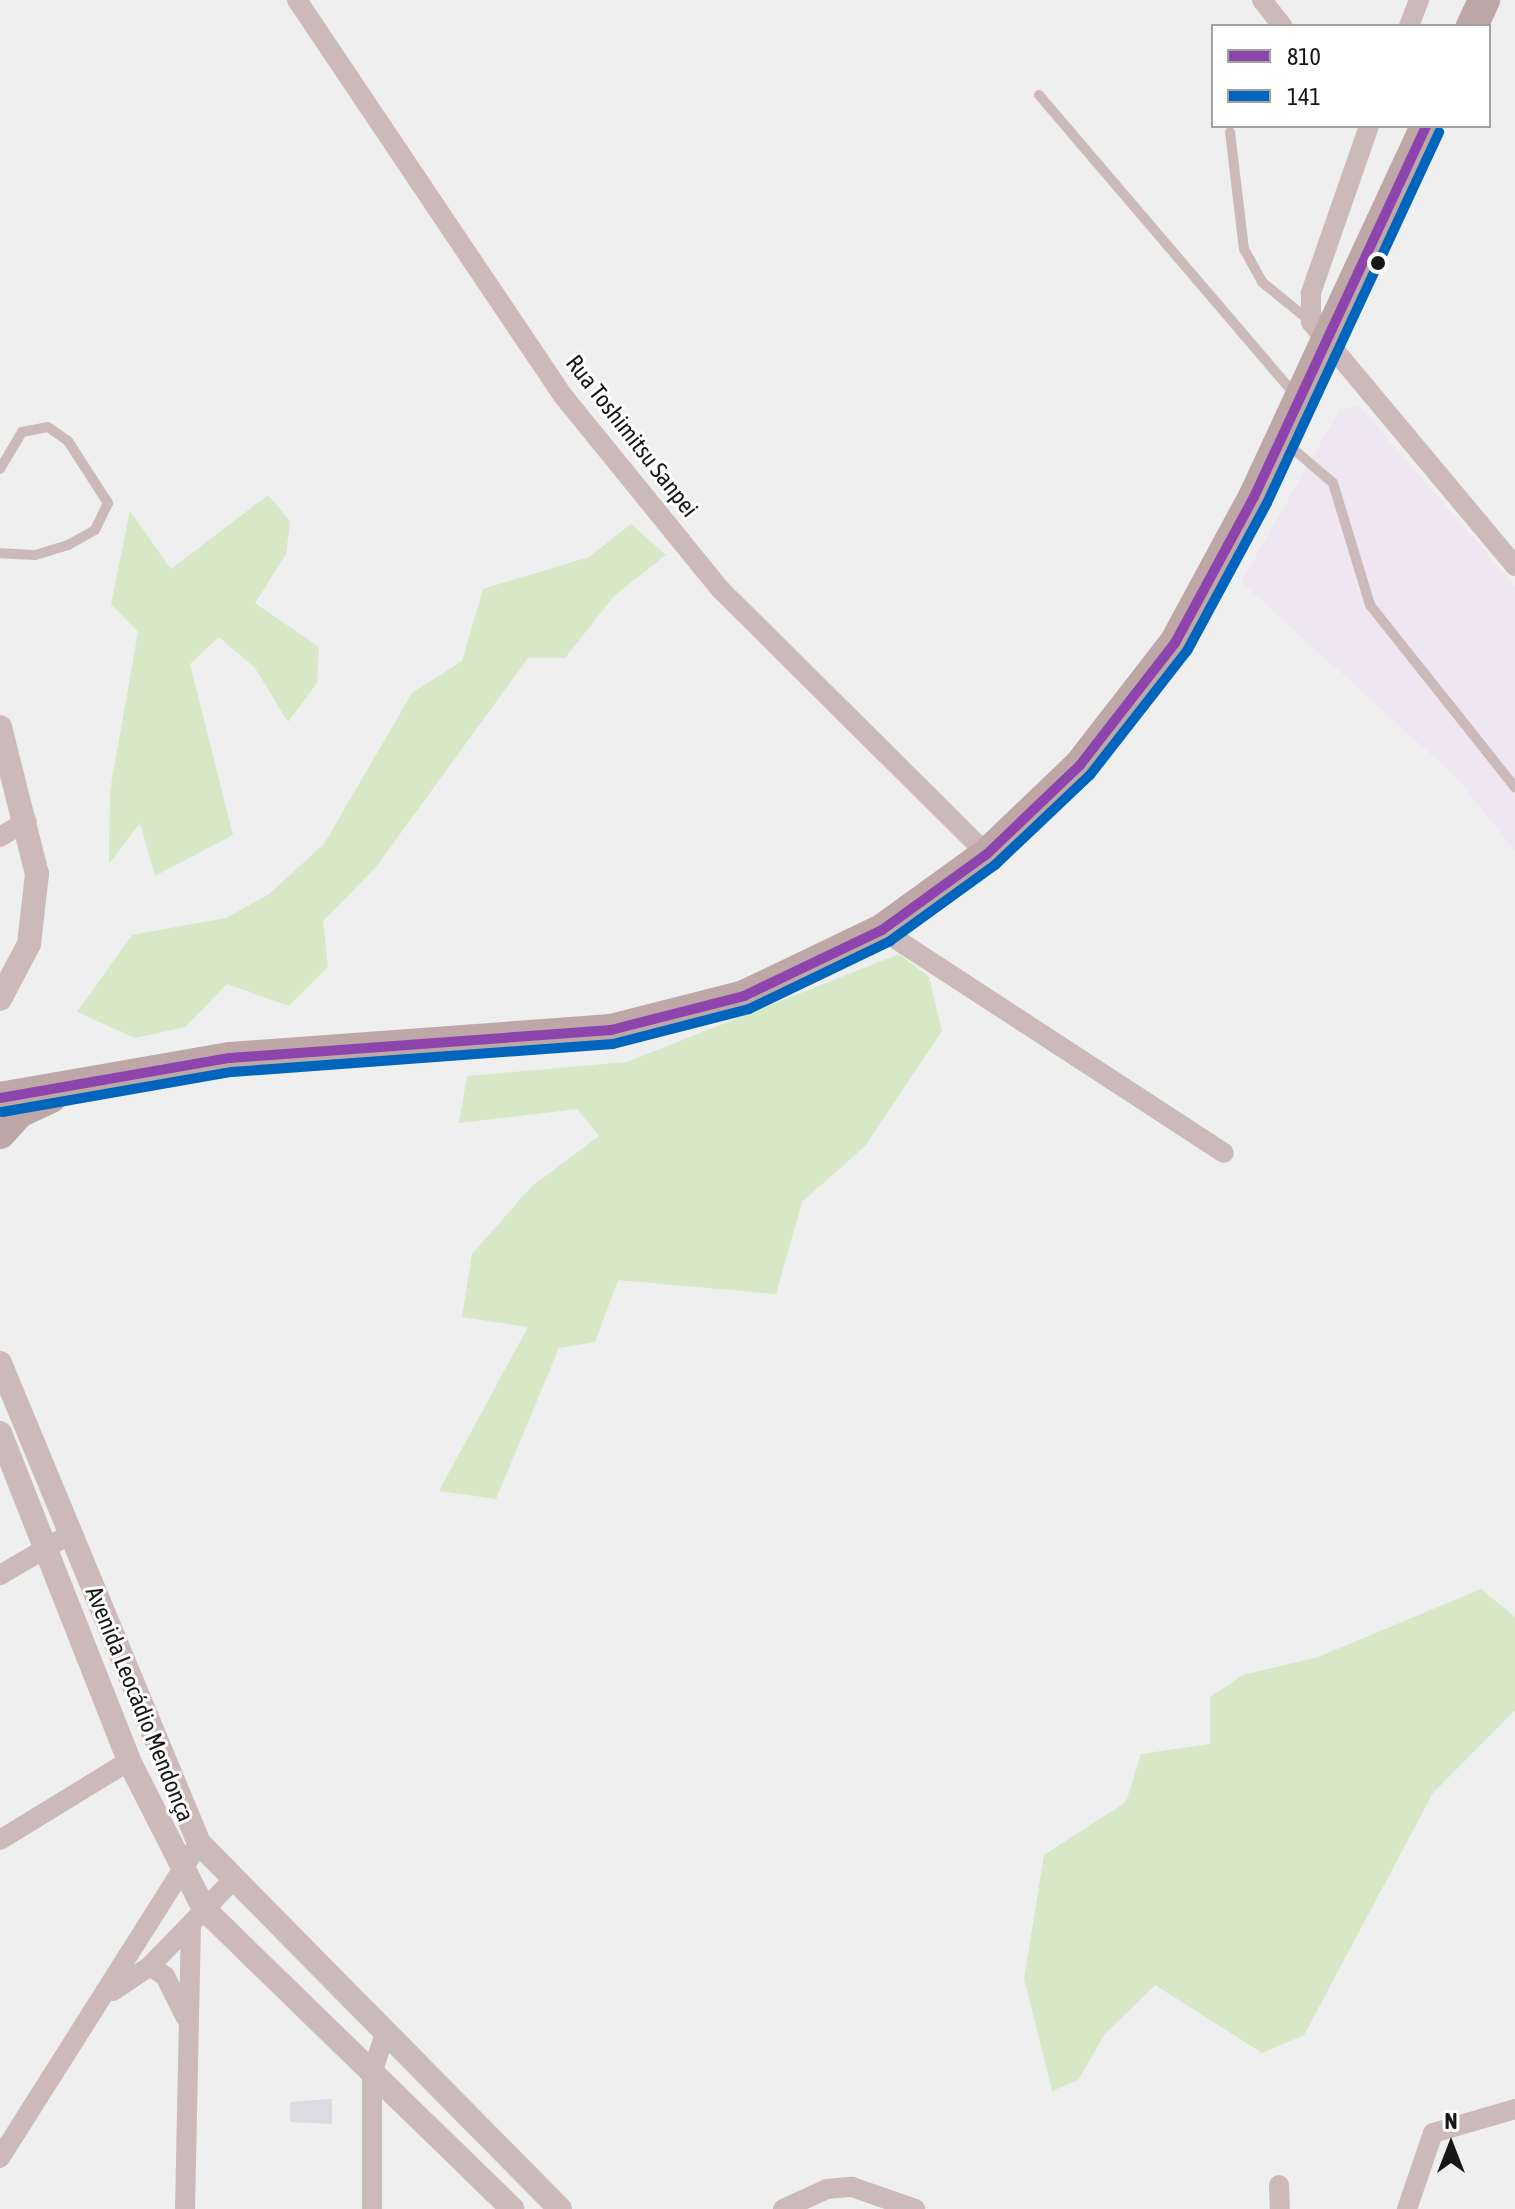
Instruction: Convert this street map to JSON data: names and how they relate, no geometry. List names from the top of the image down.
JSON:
{
  "streets": {
    "street": ["Rua Toshimitsu Sanpei", "Avenida Leocádio Mendonça"]
  },
  "lines": ["transit line 810", "transit line 141"],
  "legend": ["810", "141"],
  "north": "top"
}
